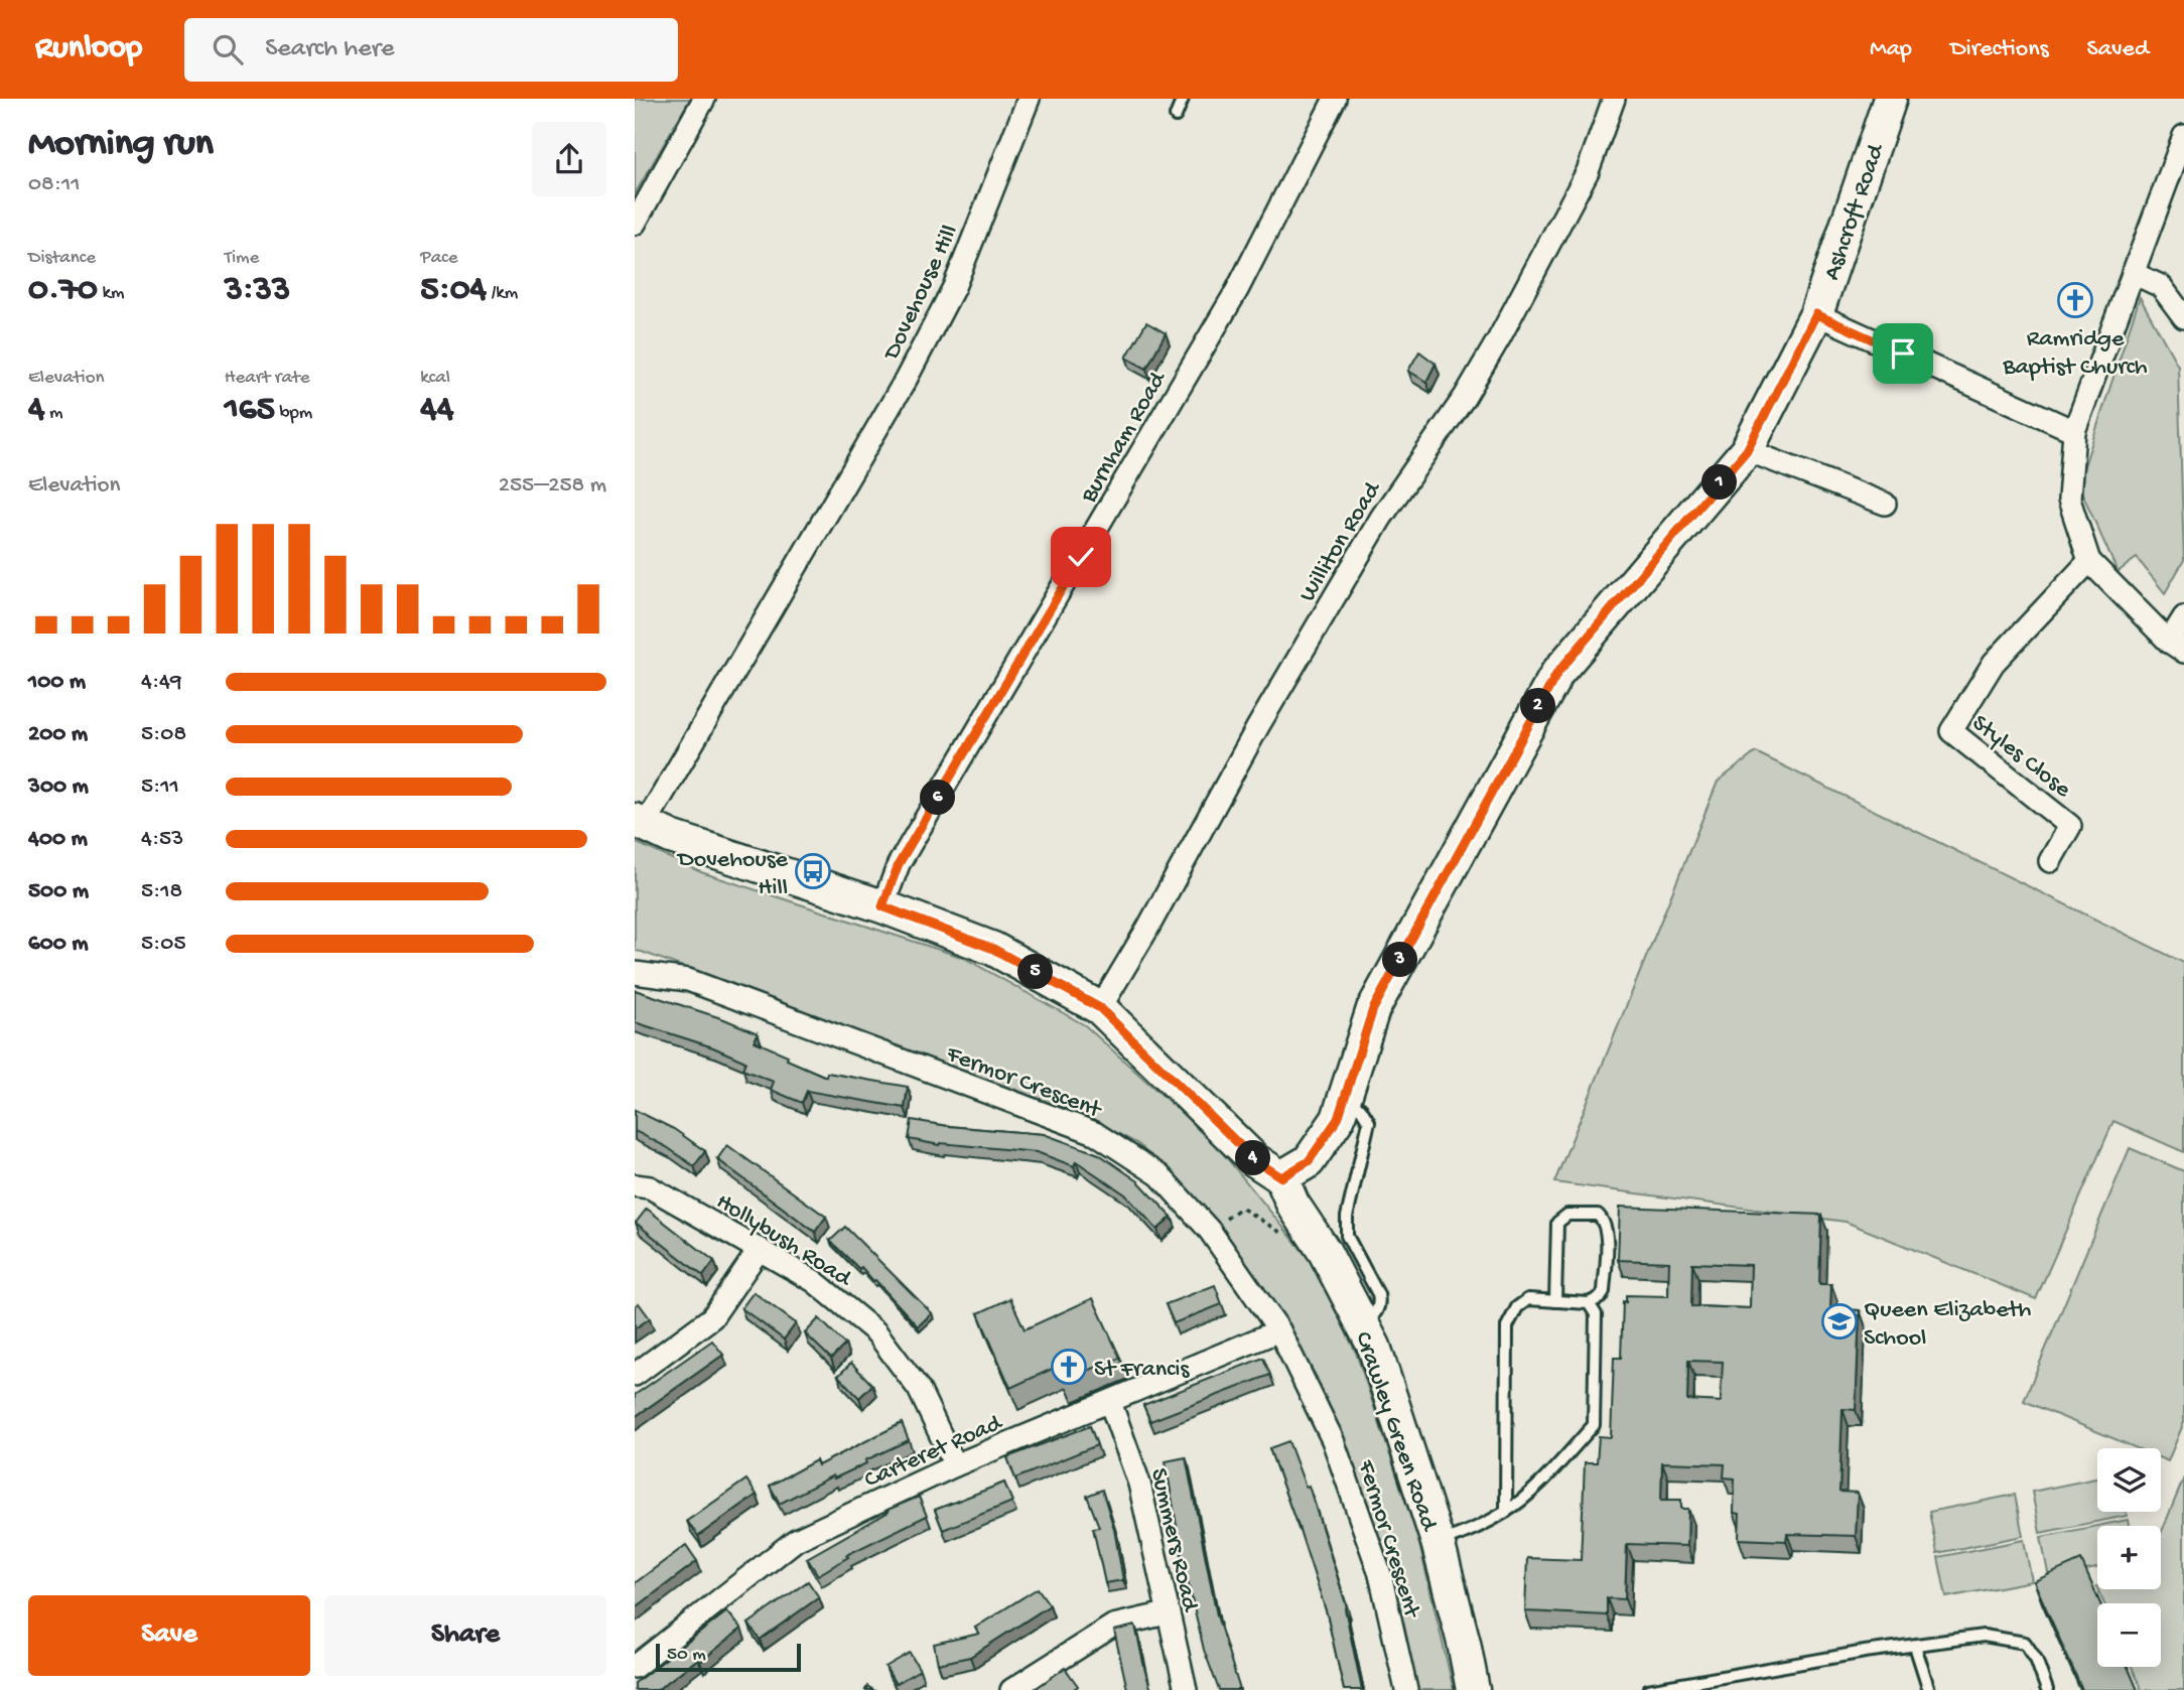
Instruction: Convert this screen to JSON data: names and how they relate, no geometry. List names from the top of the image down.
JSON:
{
  "streets": {
    "street": [
      "Ashcroft Road",
      "Dovehouse Hill",
      "Burnham Road",
      "Williton Road",
      "Styles Close",
      "Fermor Crescent",
      "Hollybush Road",
      "Crawley Green Road",
      "Carteret Road",
      "Summers Road"
    ]
  },
  "crossings": [
    ["Ashcroft Road", "Crawley Green Road"],
    ["Fermor Crescent", "Carteret Road"],
    ["Hollybush Road", "Carteret Road"],
    ["Carteret Road", "Summers Road"]
  ],
  "places": {
    "church": ["Ramridge Baptist Church", "St Francis"],
    "bus stop": ["Dovehouse Hill"],
    "school or university": ["Queen Elizabeth School"]
  },
  "scale_bar": "50 m",
  "page": {
    "header": "Runloop",
    "search": "Search here",
    "nav": ["Map", "Directions", "Saved"],
    "heading": ["Morning run", "08:11"],
    "stats": [
      ["Distance", "0.70 km"],
      ["Time", "3:33"],
      ["Pace", "5:04 /km"],
      ["Elevation", "4 m"],
      ["Heart rate", "165 bpm"],
      ["kcal", "44"]
    ],
    "chart": ["Elevation", "255–258 m"],
    "pins": [
      "1",
      "2",
      "6",
      "3",
      "5",
      "4"
    ],
    "list": [
      {
        "name": "100 m",
        "note": "4:49"
      },
      {
        "name": "200 m",
        "note": "5:08"
      },
      {
        "name": "300 m",
        "note": "5:11"
      },
      {
        "name": "400 m",
        "note": "4:53"
      },
      {
        "name": "500 m",
        "note": "5:18"
      },
      {
        "name": "600 m",
        "note": "5:05"
      }
    ],
    "map_buttons": ["+", "−"],
    "buttons": ["Save", "Share"],
    "scale": "50 m"
  }
}
